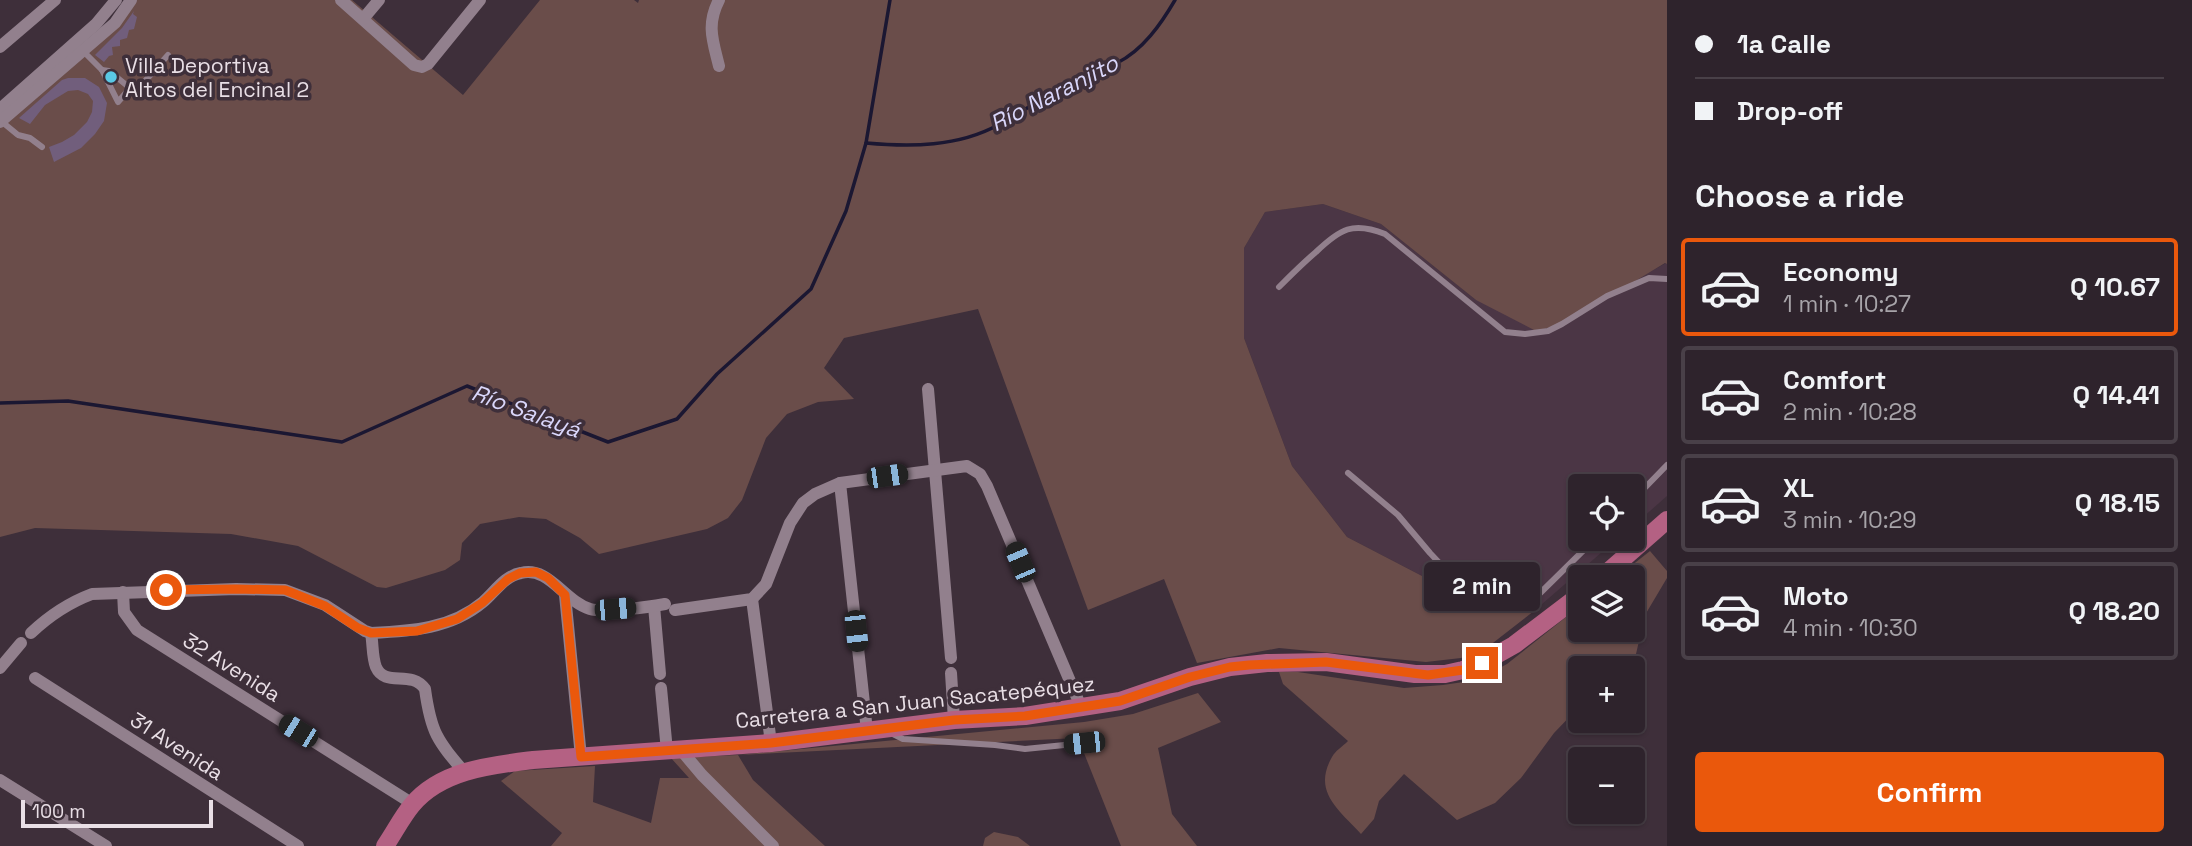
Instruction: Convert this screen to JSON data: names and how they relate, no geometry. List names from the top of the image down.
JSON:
{
  "streets": {
    "main road": ["Carretera a San Juan Sacatepéquez"],
    "street": ["32 Avenida", "31 Avenida"]
  },
  "crossings": [
    ["32 Avenida", "Carretera a San Juan Sacatepéquez"]
  ],
  "water": ["Río Naranjito", "Río Salayá"],
  "places": ["Villa Deportiva Altos del Encinal 2"],
  "scale_bar": "100 m",
  "page": {
    "banner": ["1a Calle", "Drop-off"],
    "heading": "Choose a ride",
    "list": [
      {
        "name": "Economy",
        "note": "1 min · 10:27",
        "value": "Q 10.67"
      },
      {
        "name": "Comfort",
        "note": "2 min · 10:28",
        "value": "Q 14.41"
      },
      {
        "name": "XL",
        "note": "3 min · 10:29",
        "value": "Q 18.15"
      },
      {
        "name": "Moto",
        "note": "4 min · 10:30",
        "value": "Q 18.20"
      }
    ],
    "map_buttons": ["+", "−"],
    "bubble": "2 min",
    "buttons": "Confirm",
    "scale": "100 m"
  }
}
